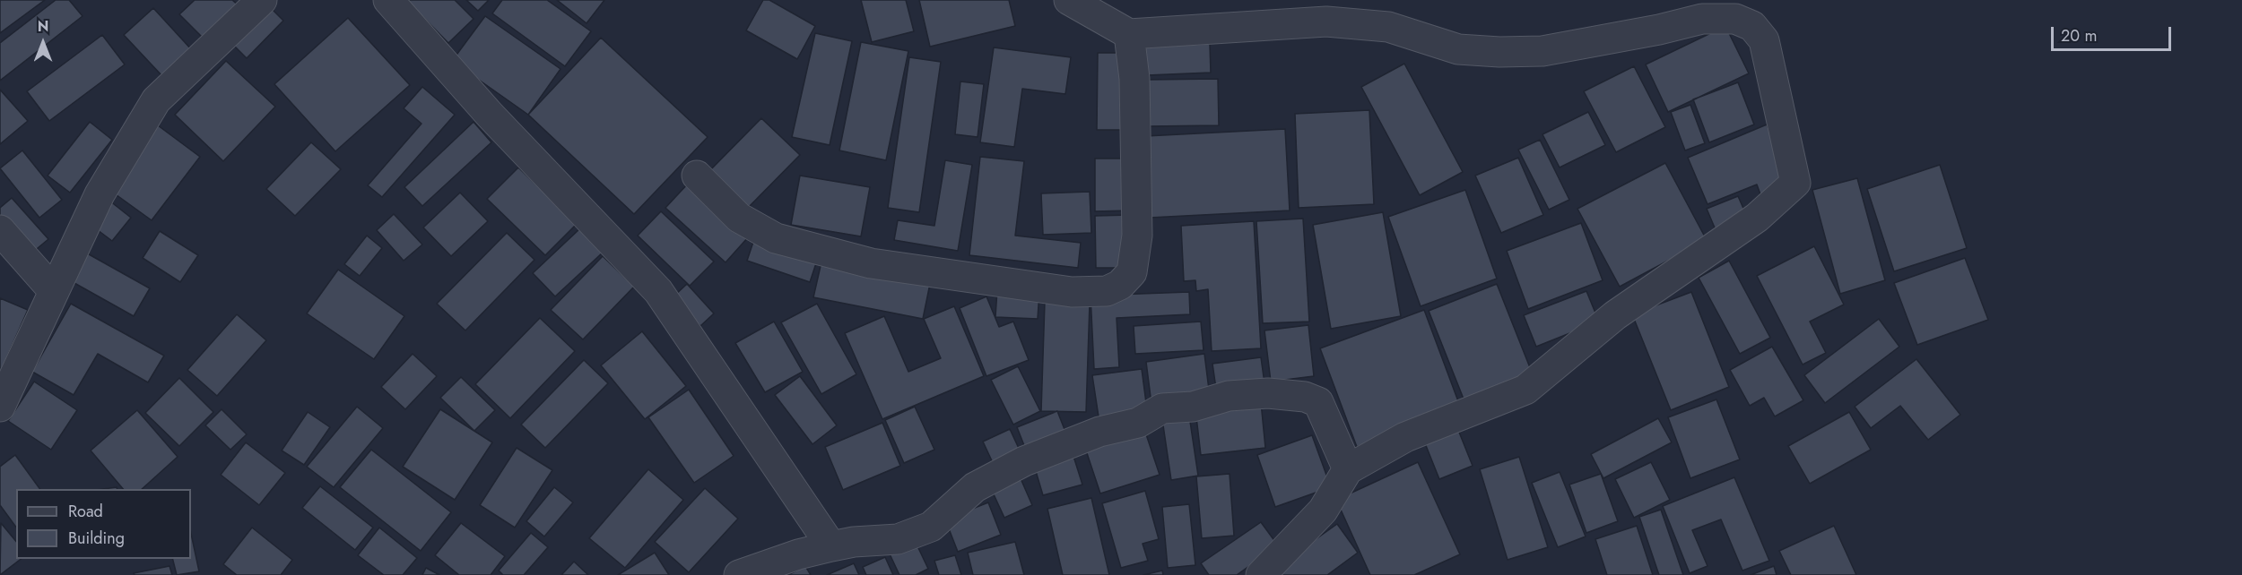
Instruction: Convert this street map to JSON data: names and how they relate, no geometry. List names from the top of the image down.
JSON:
{
  "legend": ["Road", "Building"],
  "scale_bar": "20 m",
  "north": "top"
}
